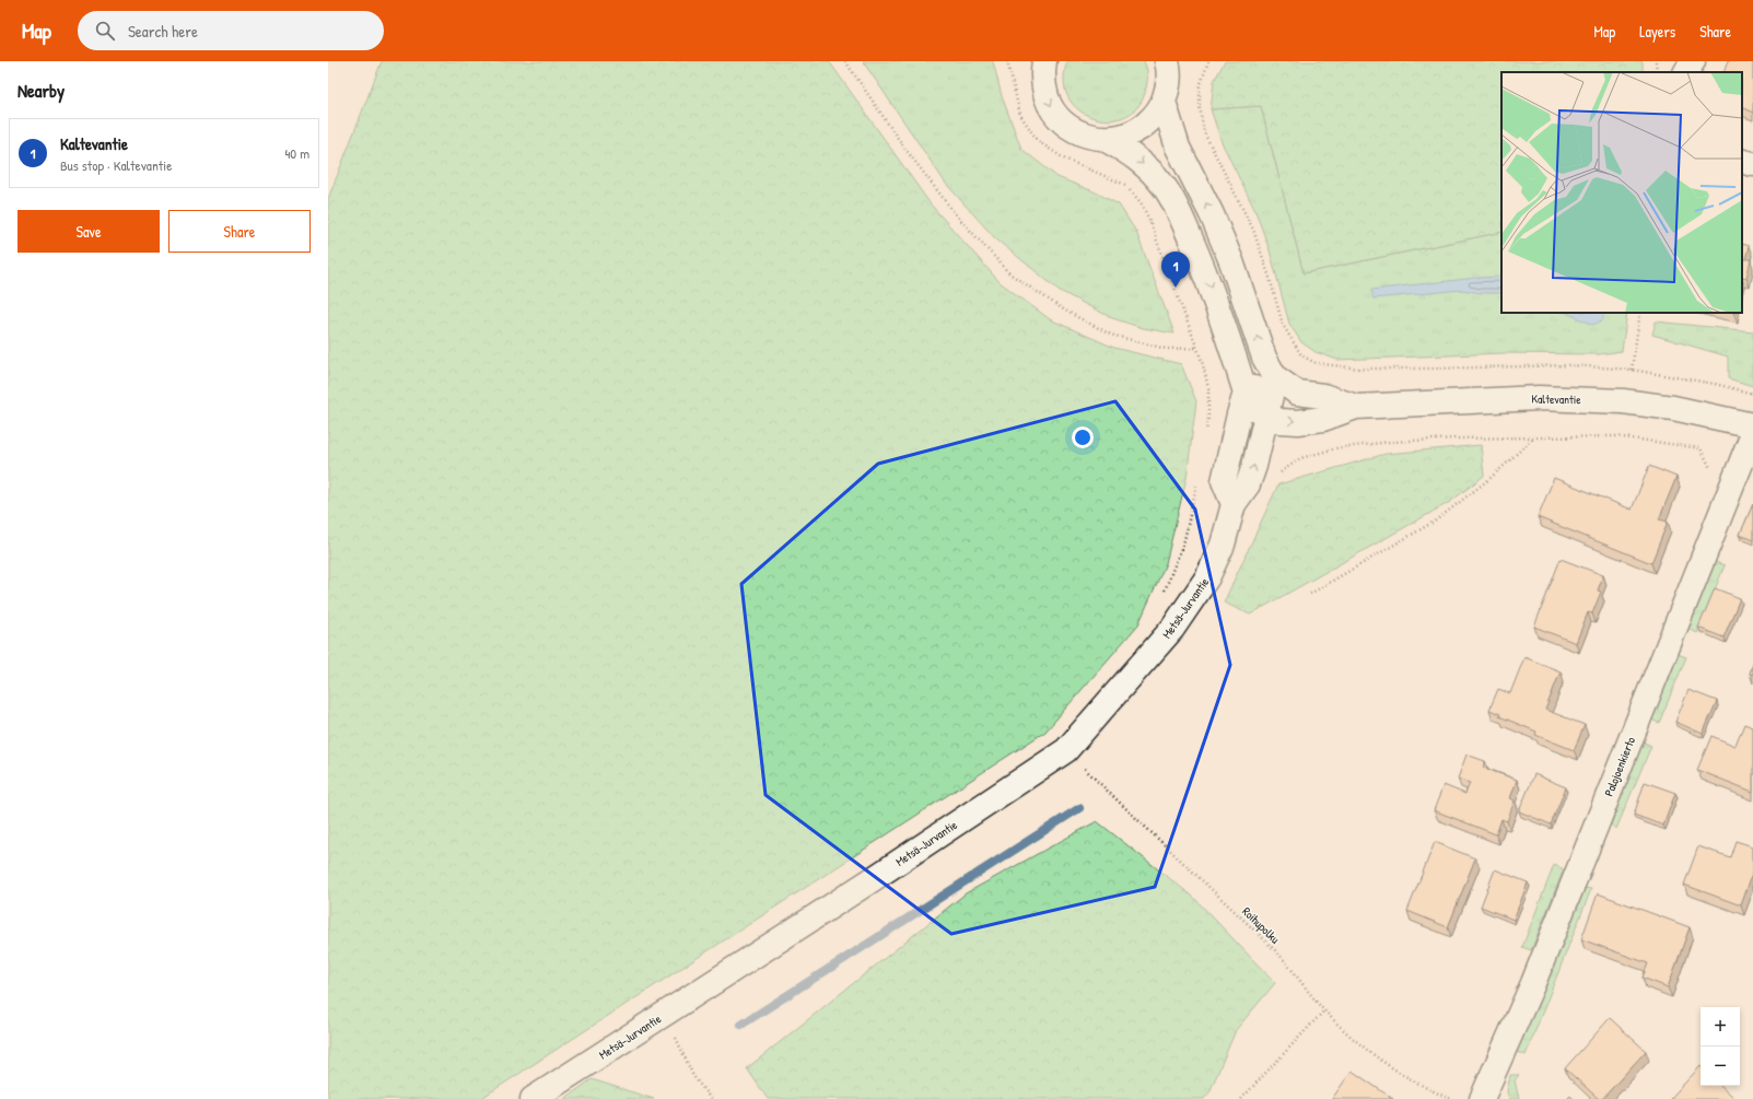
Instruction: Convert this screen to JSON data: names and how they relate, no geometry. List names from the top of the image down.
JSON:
{
  "streets": {
    "street": ["Kaltevantie", "Metsä-Jurvantie", "Palojoenkierto"],
    "path": ["Roihupolku"]
  },
  "crossings": [
    ["Kaltevantie", "Metsä-Jurvantie"],
    ["Metsä-Jurvantie", "Roihupolku"]
  ],
  "page": {
    "header": "Map",
    "search": "Search here",
    "nav": ["Map", "Layers", "Share"],
    "heading": "Nearby",
    "list": [
      {
        "mark": "1",
        "name": "Kaltevantie",
        "note": "Bus stop · Kaltevantie",
        "value": "40 m"
      }
    ],
    "buttons": ["Save", "Share"],
    "pins": "1",
    "map_buttons": ["+", "−"]
  }
}
